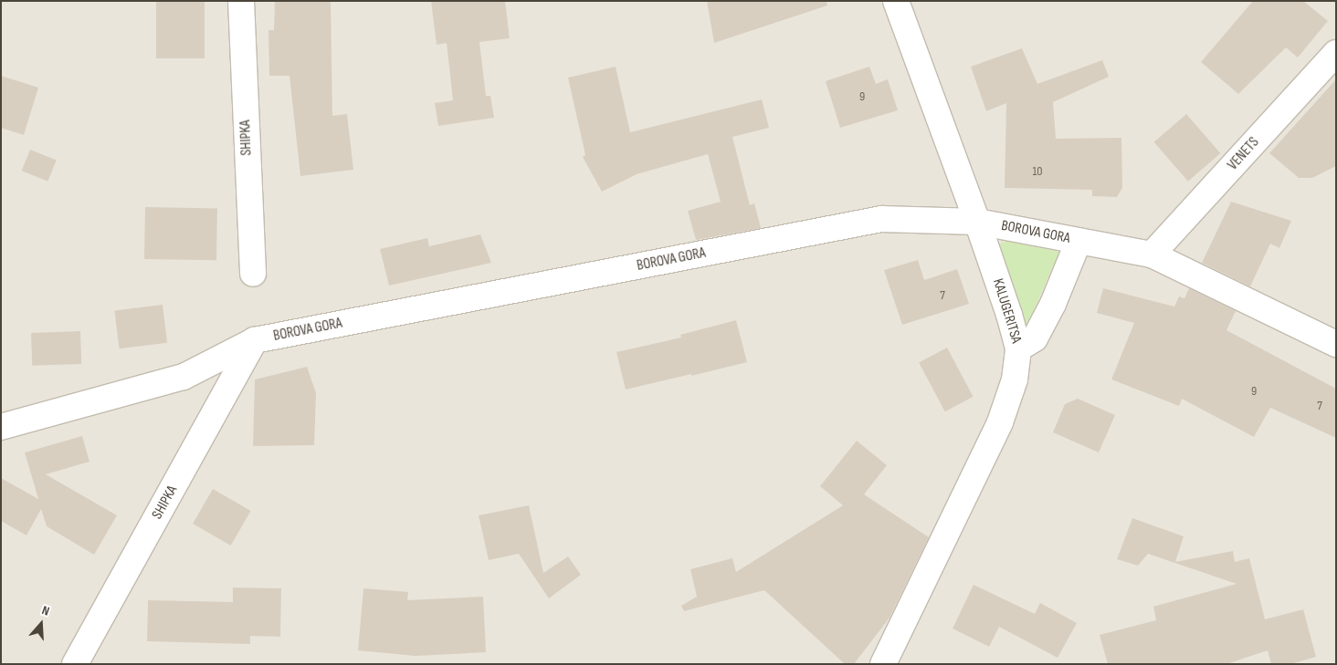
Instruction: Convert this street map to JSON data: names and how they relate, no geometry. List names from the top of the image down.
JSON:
{
  "streets": {
    "street": [
      "SHIPKA",
      "VENETS",
      "BOROVA GORA",
      "KALUGERITSA"
    ]
  },
  "crossings": [
    ["SHIPKA", "BOROVA GORA"],
    ["VENETS", "BOROVA GORA"],
    ["BOROVA GORA", "KALUGERITSA"]
  ],
  "house_numbers": [
    "9",
    "10",
    "7",
    "9",
    "7"
  ],
  "north": "top"
}
